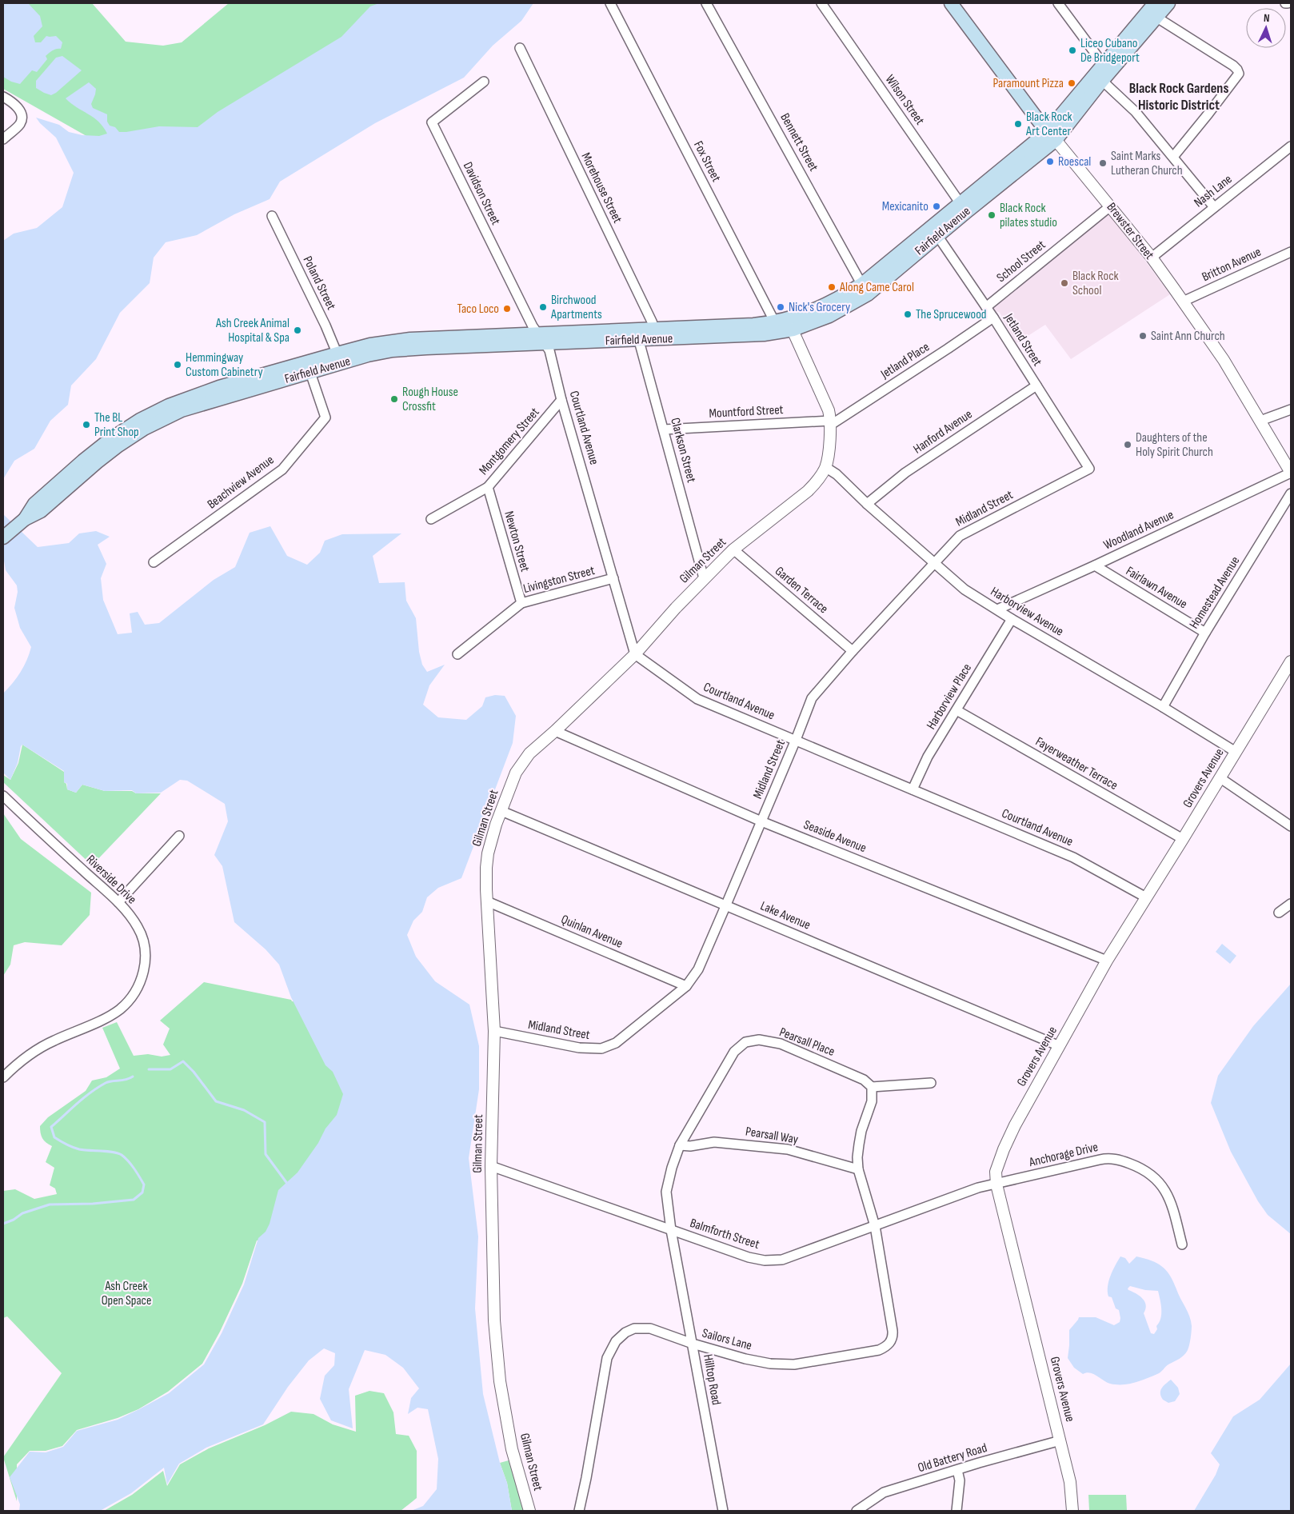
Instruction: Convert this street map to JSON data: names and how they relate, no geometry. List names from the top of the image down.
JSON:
{
  "streets": {
    "main road": ["Fairfield Avenue", "Brewster Street"],
    "street": [
      "Wilson Street",
      "Bennett Street",
      "Fox Street",
      "Morehouse Street",
      "Nash Lane",
      "Davidson Street",
      "School Street",
      "Britton Avenue",
      "Poland Street",
      "Jetland Street",
      "Jetland Place",
      "Mountford Street",
      "Courtland Avenue",
      "Hanford Avenue",
      "Montgomery Street",
      "Clarkson Street",
      "Beachview Avenue",
      "Midland Street",
      "Woodland Avenue",
      "Newton Street",
      "Gilman Street",
      "Livingston Street",
      "Fairlawn Avenue",
      "Garden Terrace",
      "Homestead Avenue",
      "Harborview Avenue",
      "Harborview Place",
      "Fayerweather Terrace",
      "Grovers Avenue",
      "Seaside Avenue",
      "Riverside Drive",
      "Lake Avenue",
      "Quinlan Avenue",
      "Pearsall Place",
      "Pearsall Way",
      "Anchorage Drive",
      "Balmforth Street",
      "Sailors Lane",
      "Hilltop Road",
      "Old Battery Road"
    ]
  },
  "crossings": [
    ["Wilson Street", "Fairfield Avenue"],
    ["Bennett Street", "Fairfield Avenue"],
    ["Fox Street", "Fairfield Avenue"],
    ["Fox Street", "Gilman Street"],
    ["Morehouse Street", "Fairfield Avenue"],
    ["Nash Lane", "Brewster Street"],
    ["Davidson Street", "Fairfield Avenue"],
    ["Davidson Street", "Courtland Avenue"],
    ["Fairfield Avenue", "Brewster Street"],
    ["Fairfield Avenue", "Poland Street"],
    ["Fairfield Avenue", "Jetland Street"],
    ["Fairfield Avenue", "Courtland Avenue"],
    ["Fairfield Avenue", "Clarkson Street"],
    ["Fairfield Avenue", "Beachview Avenue"],
    ["Fairfield Avenue", "Gilman Street"],
    ["Brewster Street", "School Street"],
    ["Brewster Street", "Britton Avenue"],
    ["Brewster Street", "Woodland Avenue"],
    ["School Street", "Jetland Street"],
    ["Jetland Street", "Jetland Place"],
    ["Jetland Street", "Hanford Avenue"],
    ["Jetland Street", "Midland Street"],
    ["Jetland Place", "Mountford Street"],
    ["Jetland Place", "Gilman Street"],
    ["Mountford Street", "Clarkson Street"],
    ["Mountford Street", "Gilman Street"],
    ["Courtland Avenue", "Montgomery Street"],
    ["Courtland Avenue", "Midland Street"],
    ["Courtland Avenue", "Gilman Street"],
    ["Courtland Avenue", "Livingston Street"],
    ["Courtland Avenue", "Harborview Place"],
    ["Courtland Avenue", "Grovers Avenue"],
    ["Hanford Avenue", "Harborview Avenue"],
    ["Montgomery Street", "Newton Street"],
    ["Clarkson Street", "Gilman Street"],
    ["Midland Street", "Gilman Street"],
    ["Midland Street", "Garden Terrace"],
    ["Midland Street", "Harborview Avenue"],
    ["Midland Street", "Seaside Avenue"],
    ["Midland Street", "Lake Avenue"],
    ["Midland Street", "Quinlan Avenue"],
    ["Woodland Avenue", "Fairlawn Avenue"],
    ["Woodland Avenue", "Harborview Avenue"],
    ["Newton Street", "Livingston Street"],
    ["Gilman Street", "Garden Terrace"],
    ["Gilman Street", "Harborview Avenue"],
    ["Gilman Street", "Seaside Avenue"],
    ["Gilman Street", "Lake Avenue"],
    ["Gilman Street", "Quinlan Avenue"],
    ["Gilman Street", "Balmforth Street"],
    ["Fairlawn Avenue", "Homestead Avenue"],
    ["Homestead Avenue", "Harborview Avenue"],
    ["Harborview Avenue", "Harborview Place"],
    ["Harborview Avenue", "Grovers Avenue"],
    ["Harborview Place", "Fayerweather Terrace"],
    ["Fayerweather Terrace", "Grovers Avenue"],
    ["Grovers Avenue", "Seaside Avenue"],
    ["Grovers Avenue", "Lake Avenue"],
    ["Grovers Avenue", "Anchorage Drive"],
    ["Grovers Avenue", "Balmforth Street"],
    ["Grovers Avenue", "Old Battery Road"],
    ["Pearsall Place", "Pearsall Way"],
    ["Pearsall Place", "Balmforth Street"],
    ["Pearsall Place", "Hilltop Road"],
    ["Anchorage Drive", "Balmforth Street"],
    ["Balmforth Street", "Sailors Lane"],
    ["Balmforth Street", "Hilltop Road"],
    ["Sailors Lane", "Hilltop Road"]
  ],
  "districts": ["Black Rock Gardens Historic District"],
  "parks": ["Ash Creek Open Space"],
  "places": [
    "Liceo Cubano De Bridgeport",
    "Paramount Pizza",
    "Black Rock Art Center",
    "Roescal",
    "Saint Marks Lutheran Church",
    "Mexicanito",
    "Black Rock pilates studio",
    "Black Rock School",
    "Along Came Carol",
    "Birchwood Apartments",
    "Nick's Grocery",
    "Taco Loco",
    "The Sprucewood",
    "Ash Creek Animal Hospital & Spa",
    "Saint Ann Church",
    "Hemmingway Custom Cabinetry",
    "Rough House Crossfit",
    "The BL Print Shop",
    "Daughters of the Holy Spirit Church"
  ],
  "north": "top"
}
